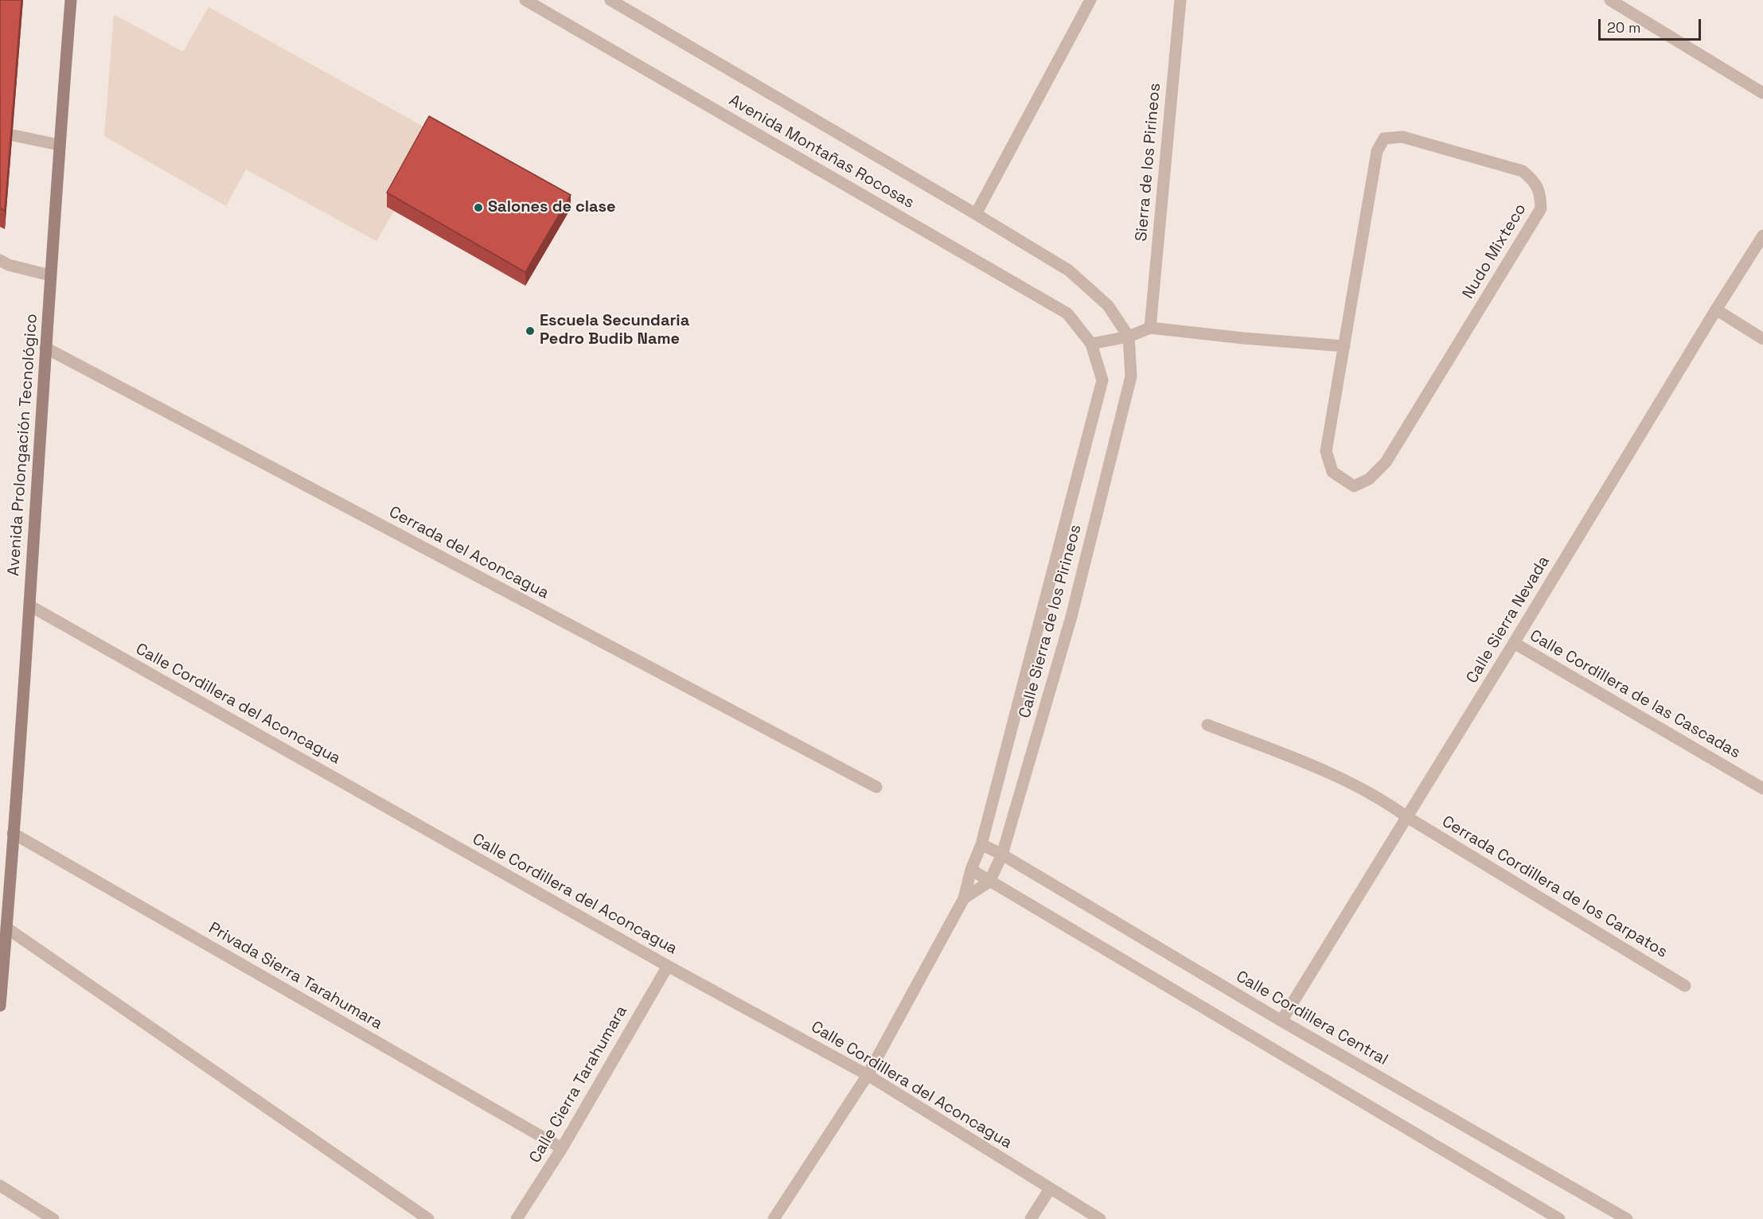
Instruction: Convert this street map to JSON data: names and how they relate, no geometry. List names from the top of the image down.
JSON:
{
  "streets": {
    "street": [
      "Avenida Montañas Rocosas",
      "Sierra de los Pirineos",
      "Nudo Mixteco",
      "Avenida Prolongación Tecnológico",
      "Cerrada del Aconcagua",
      "Calle Sierra Nevada",
      "Calle Sierra de los Pirineos",
      "Calle Cordillera de las Cascadas",
      "Calle Cordillera del Aconcagua",
      "Cerrada Cordillera de los Carpatos",
      "Privada Sierra Tarahumara",
      "Calle Cordillera Central",
      "Calle Cierra Tarahumara"
    ]
  },
  "crossings": [
    ["Avenida Montañas Rocosas", "Calle Sierra de los Pirineos"],
    ["Avenida Prolongación Tecnológico", "Cerrada del Aconcagua"],
    ["Avenida Prolongación Tecnológico", "Calle Cordillera del Aconcagua"],
    ["Avenida Prolongación Tecnológico", "Privada Sierra Tarahumara"],
    ["Calle Sierra Nevada", "Calle Cordillera de las Cascadas"],
    ["Calle Sierra Nevada", "Cerrada Cordillera de los Carpatos"],
    ["Calle Sierra Nevada", "Calle Cordillera Central"],
    ["Calle Sierra de los Pirineos", "Calle Cordillera del Aconcagua"],
    ["Calle Sierra de los Pirineos", "Calle Cordillera Central"],
    ["Calle Cordillera del Aconcagua", "Calle Cierra Tarahumara"],
    ["Privada Sierra Tarahumara", "Calle Cierra Tarahumara"]
  ],
  "places": ["Salones de clase", "Escuela Secundaria Pedro Budib Name"],
  "scale_bar": "20 m"
}
